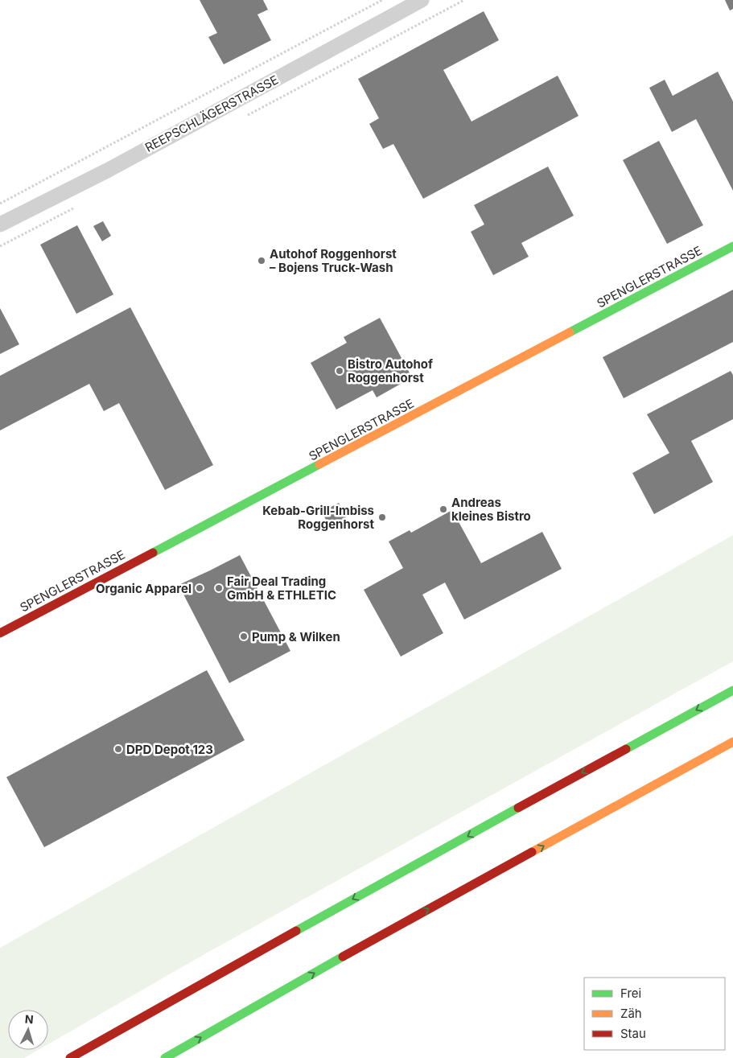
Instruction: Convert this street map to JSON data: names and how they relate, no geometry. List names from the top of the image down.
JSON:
{
  "streets": {
    "main road": ["SPENGLERSTRASSE"],
    "street": ["REEPSCHLÄGERSTRASSE"]
  },
  "places": [
    "Autohof Roggenhorst – Bojens Truck-Wash",
    "Bistro Autohof Roggenhorst",
    "Andreas kleines Bistro",
    "Kebab-Grill-Imbiss Roggenhorst",
    "Organic Apparel",
    "Fair Deal Trading GmbH & ETHLETIC",
    "Pump & Wilken",
    "DPD Depot 123"
  ],
  "legend": ["Frei", "Zäh", "Stau"],
  "north": "top"
}
